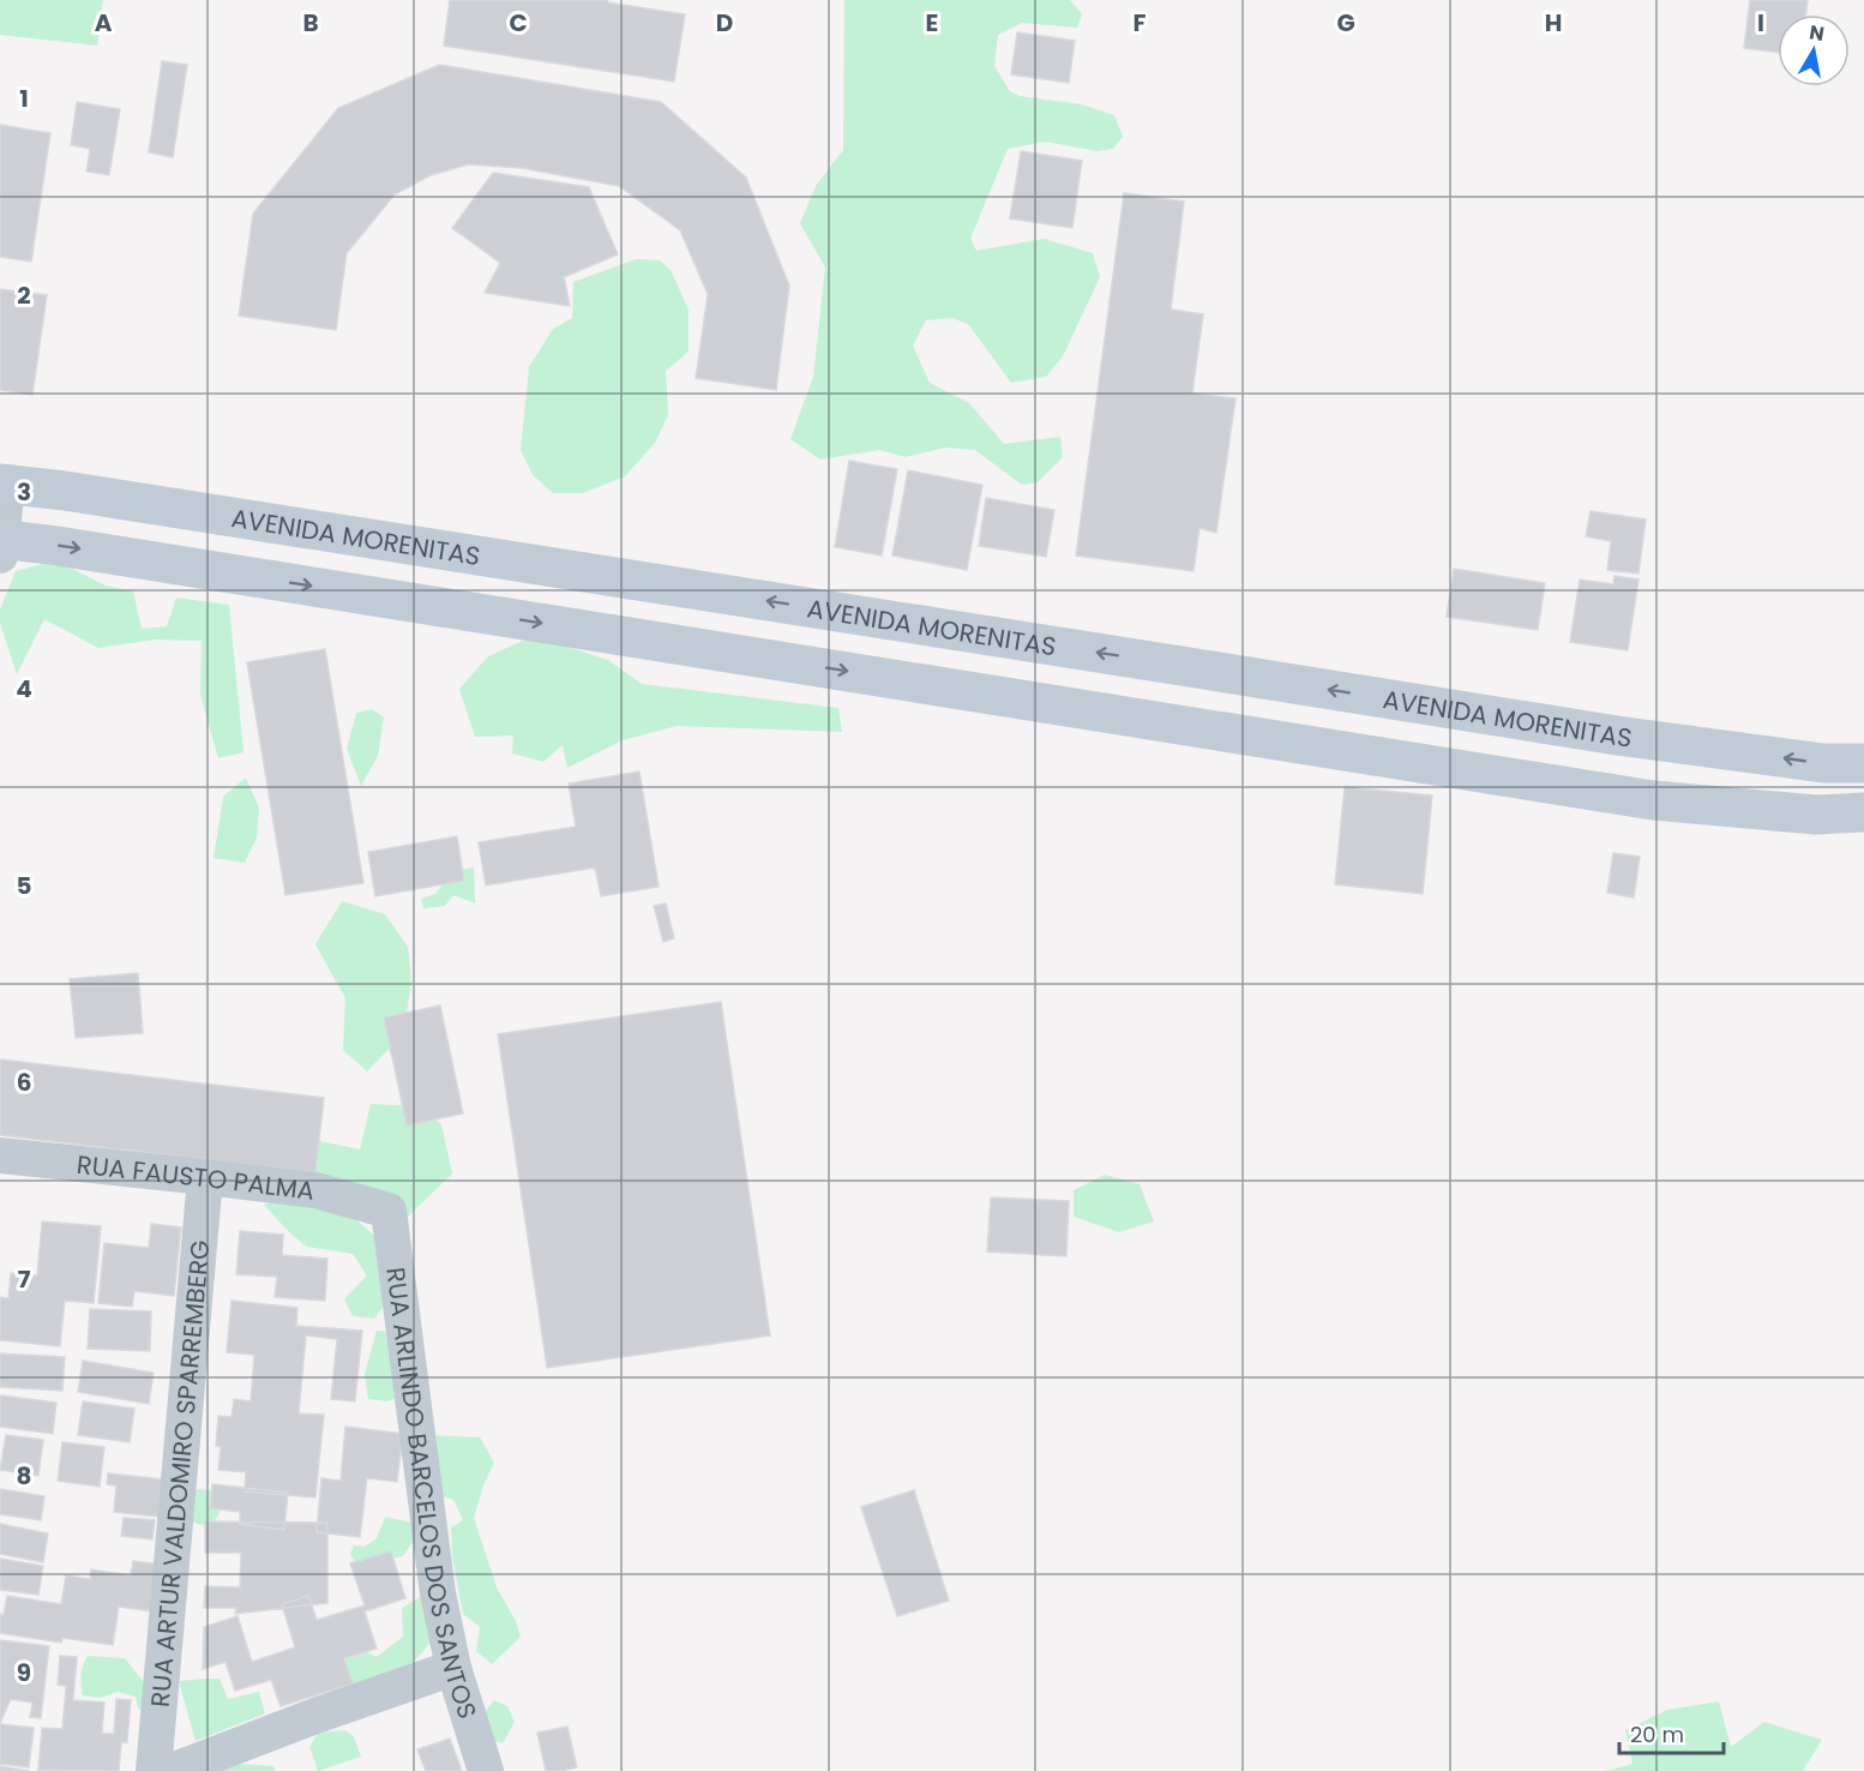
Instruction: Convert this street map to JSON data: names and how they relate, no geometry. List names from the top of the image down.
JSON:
{
  "streets": {
    "main road": ["AVENIDA MORENITAS"],
    "street": ["RUA FAUSTO PALMA", "RUA ARTUR VALDOMIRO SPARREMBERG", "RUA ARLINDO BARCELOS DOS SANTOS"]
  },
  "crossings": [
    ["RUA FAUSTO PALMA", "RUA ARTUR VALDOMIRO SPARREMBERG"],
    ["RUA FAUSTO PALMA", "RUA ARLINDO BARCELOS DOS SANTOS"]
  ],
  "scale_bar": "20 m",
  "north": "top",
  "grid": {
    "columns": [
      "A",
      "B",
      "C",
      "D",
      "E",
      "F",
      "G",
      "H",
      "I"
    ],
    "rows": [
      "1",
      "2",
      "3",
      "4",
      "5",
      "6",
      "7",
      "8",
      "9"
    ]
  }
}
